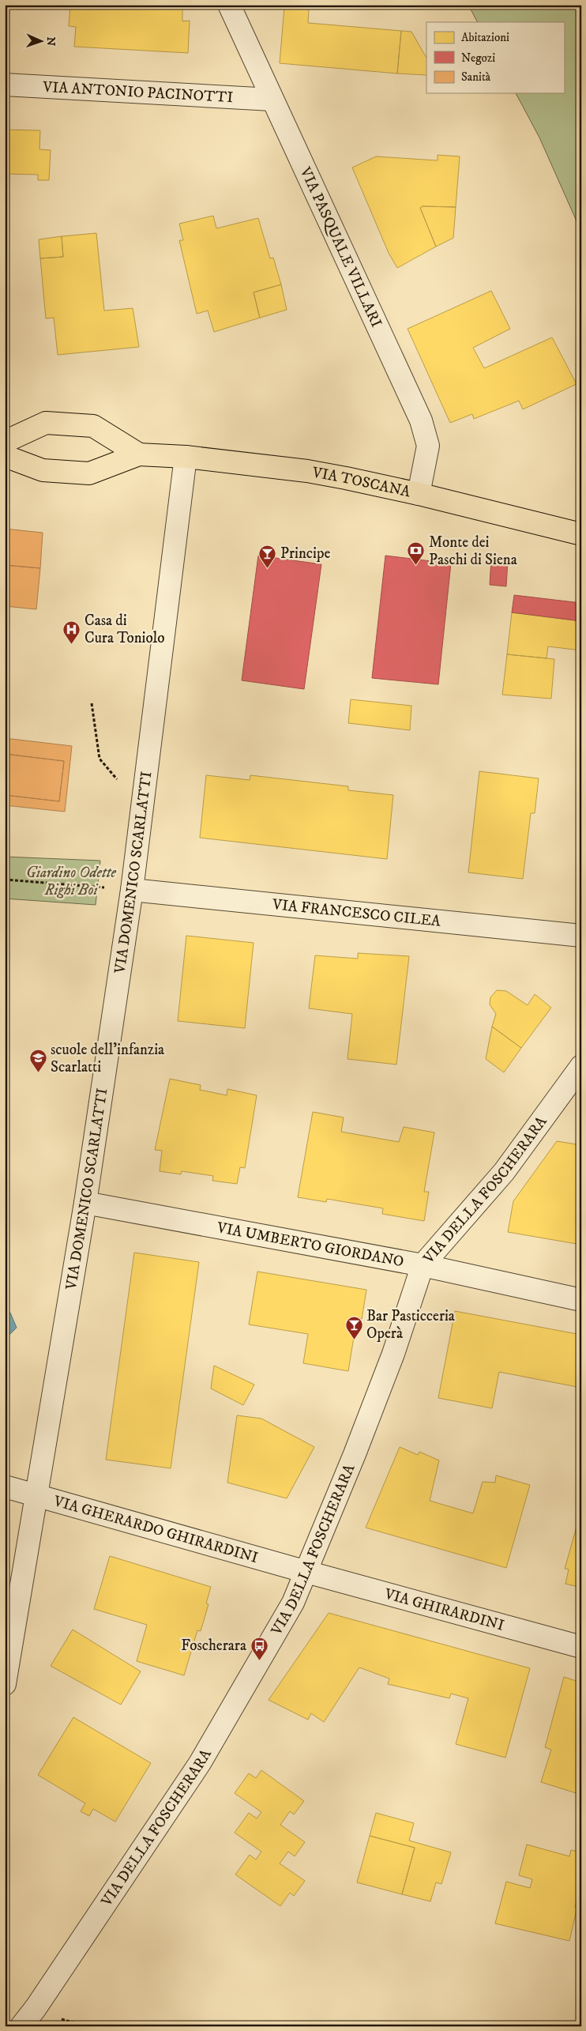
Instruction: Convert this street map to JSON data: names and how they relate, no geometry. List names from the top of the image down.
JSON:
{
  "streets": {
    "main road": ["VIA TOSCANA"],
    "street": [
      "VIA ANTONIO PACINOTTI",
      "VIA PASQUALE VILLARI",
      "VIA DOMENICO SCARLATTI",
      "VIA FRANCESCO CILEA",
      "VIA DELLA FOSCHERARA",
      "VIA UMBERTO GIORDANO",
      "VIA GHERARDO GHIRARDINI",
      "VIA GHIRARDINI"
    ]
  },
  "crossings": [
    ["VIA ANTONIO PACINOTTI", "VIA PASQUALE VILLARI"],
    ["VIA PASQUALE VILLARI", "VIA TOSCANA"],
    ["VIA TOSCANA", "VIA DOMENICO SCARLATTI"],
    ["VIA DOMENICO SCARLATTI", "VIA FRANCESCO CILEA"],
    ["VIA DOMENICO SCARLATTI", "VIA UMBERTO GIORDANO"],
    ["VIA DOMENICO SCARLATTI", "VIA GHERARDO GHIRARDINI"],
    ["VIA DELLA FOSCHERARA", "VIA UMBERTO GIORDANO"],
    ["VIA DELLA FOSCHERARA", "VIA GHERARDO GHIRARDINI"],
    ["VIA DELLA FOSCHERARA", "VIA GHIRARDINI"],
    ["VIA GHERARDO GHIRARDINI", "VIA GHIRARDINI"]
  ],
  "parks": ["Giardino Odette Righi Boi"],
  "places": {
    "bank": ["Monte dei Paschi di Siena"],
    "bar": ["Principe", "Bar Pasticceria Operà"],
    "hospital": ["Casa di Cura Toniolo"],
    "school or university": ["scuole dell'infanzia Scarlatti"],
    "bus stop": ["Foscherara"]
  },
  "legend": ["Abitazioni", "Negozi", "Sanità"],
  "north": "right"
}
